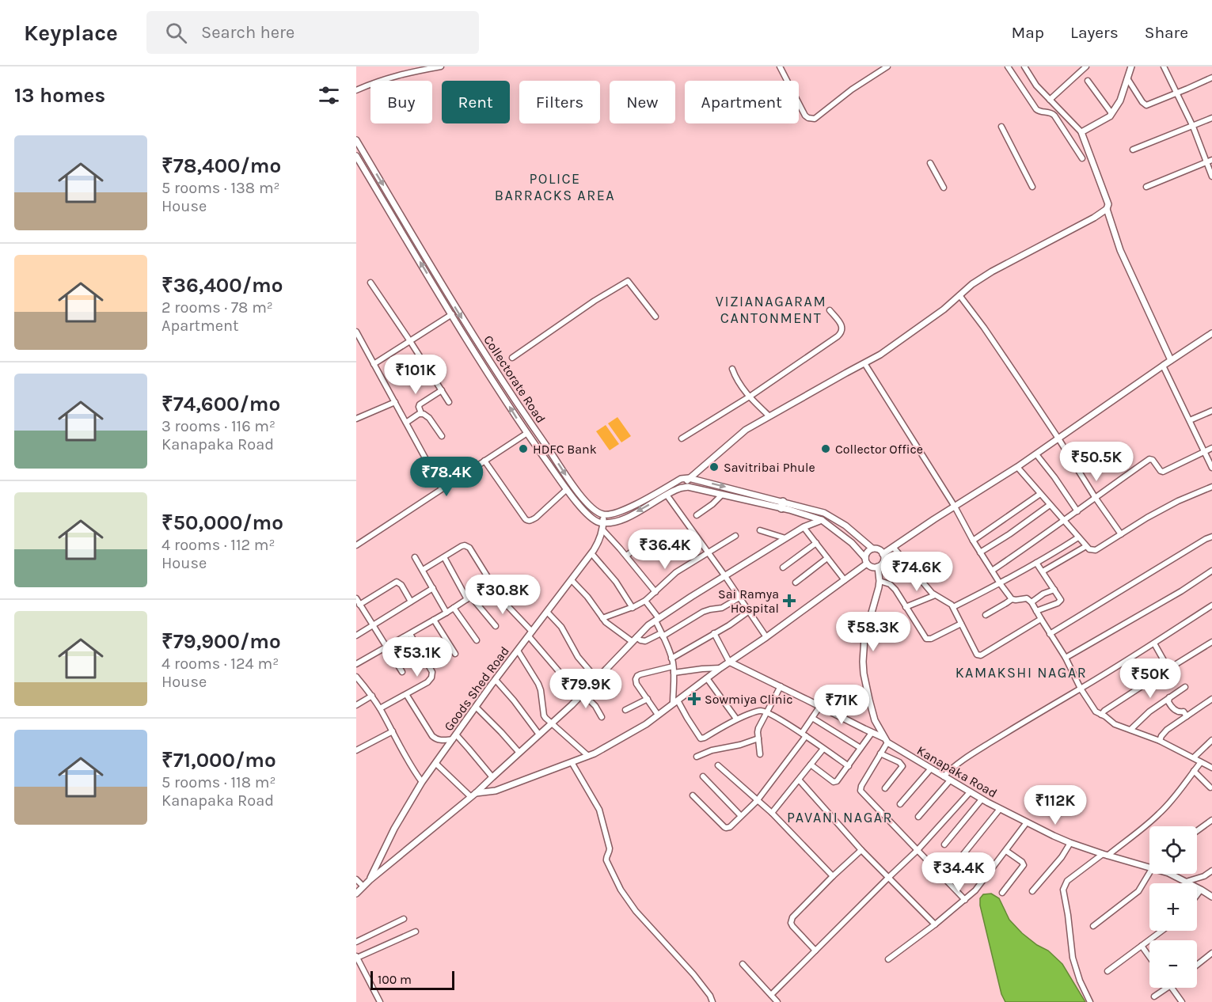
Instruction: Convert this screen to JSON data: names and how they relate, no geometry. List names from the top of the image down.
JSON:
{
  "streets": {
    "street": ["Collectorate Road", "Goods Shed Road", "Kanapaka Road"]
  },
  "crossings": [
    ["Collectorate Road", "Goods Shed Road"]
  ],
  "districts": [
    "POLICE BARRACKS AREA",
    "VIZIANAGARAM CANTONMENT",
    "KAMAKSHI NAGAR",
    "PAVANI NAGAR"
  ],
  "places": {
    "other": ["HDFC Bank", "Collector Office", "Savitribai Phule"],
    "health": ["Sai Ramya Hospital", "Sowmiya Clinic"]
  },
  "scale_bar": "100 m",
  "page": {
    "header": "Keyplace",
    "search": "Search here",
    "nav": ["Map", "Layers", "Share"],
    "heading": "13 homes",
    "chip": [
      "Buy",
      "Rent",
      "Filters",
      "New",
      "Apartment"
    ],
    "list": [
      {
        "name": "₹78,400/mo",
        "note": "5 rooms · 138 m² · House"
      },
      {
        "name": "₹36,400/mo",
        "note": "2 rooms · 78 m² · Apartment"
      },
      {
        "name": "₹74,600/mo",
        "note": "3 rooms · 116 m² · Kanapaka Road"
      },
      {
        "name": "₹50,000/mo",
        "note": "4 rooms · 112 m² · House"
      },
      {
        "name": "₹79,900/mo",
        "note": "4 rooms · 124 m² · House"
      },
      {
        "name": "₹71,000/mo",
        "note": "5 rooms · 118 m² · Kanapaka Road"
      }
    ],
    "price": [
      "₹101K",
      "₹50.5K",
      "₹78.4K",
      "₹36.4K",
      "₹74.6K",
      "₹30.8K",
      "₹58.3K",
      "₹53.1K",
      "₹50K",
      "₹79.9K",
      "₹71K",
      "₹112K",
      "₹34.4K"
    ],
    "map_buttons": ["+", "−"],
    "scale": "100 m"
  }
}
